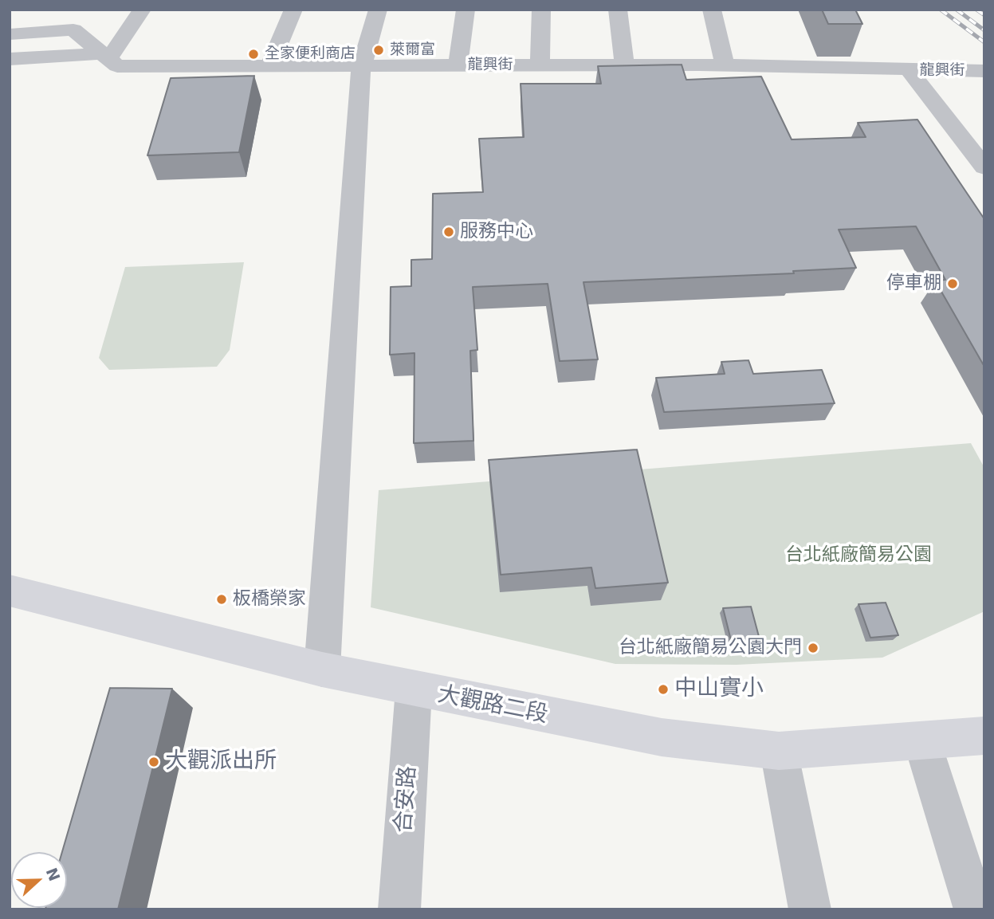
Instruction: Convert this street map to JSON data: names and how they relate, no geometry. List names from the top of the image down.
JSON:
{
  "streets": {
    "main road": ["大觀路二段"],
    "street": ["龍興街", "合安路"]
  },
  "crossings": [
    ["大觀路二段", "合安路"]
  ],
  "parks": ["台北紙廠簡易公園"],
  "places": [
    "萊爾富",
    "全家便利商店",
    "服務中心",
    "停車棚",
    "板橋榮家",
    "台北紙廠簡易公園大門",
    "中山實小",
    "大觀派出所"
  ],
  "north": "right"
}
